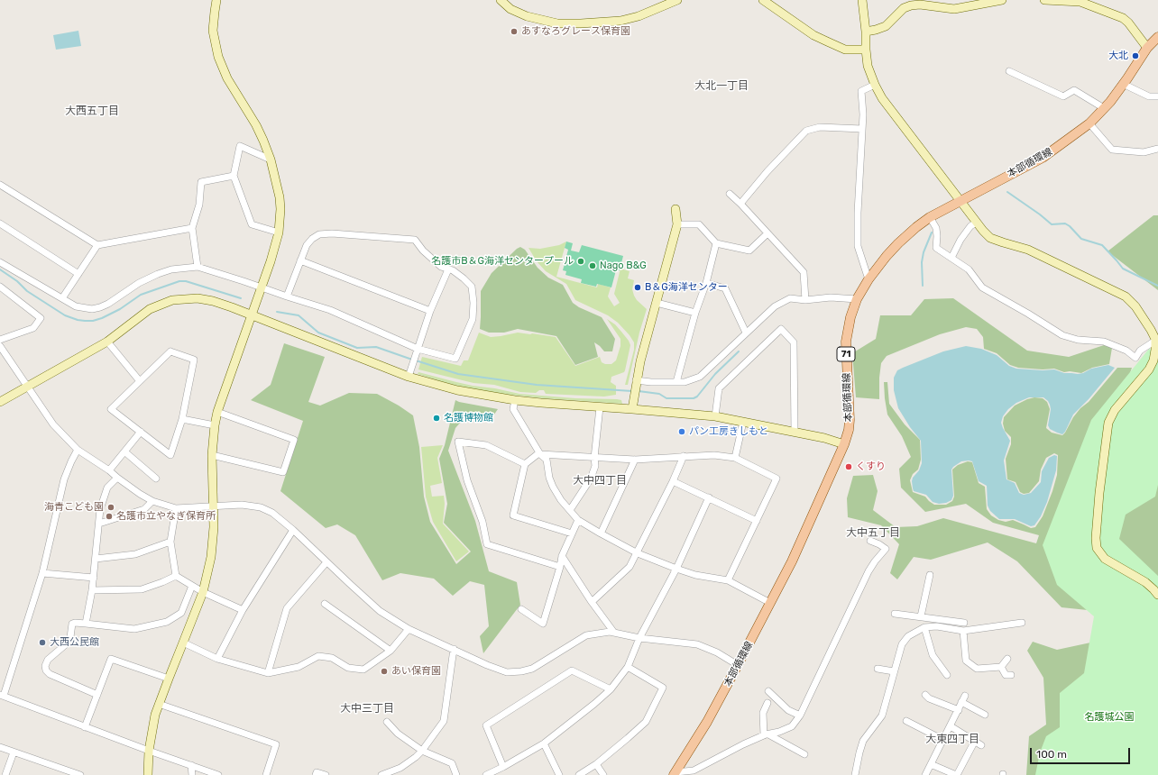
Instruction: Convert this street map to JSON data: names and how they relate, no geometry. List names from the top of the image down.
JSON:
{
  "streets": {
    "main road": ["本部循環線", "71"]
  },
  "districts": [
    "大北一丁目",
    "大西五丁目",
    "大中四丁目",
    "大中五丁目",
    "大中三丁目",
    "大東四丁目"
  ],
  "parks": ["名護城公園"],
  "places": [
    "あすなろグレース保育園",
    "大北",
    "名護市B＆G海洋センタープール",
    "Nago B&G",
    "B＆G海洋センター",
    "名護博物館",
    "パン工房きしもと",
    "くすり",
    "海青こども園",
    "名護市立やなぎ保育所",
    "大西公民館",
    "あい保育園"
  ],
  "scale_bar": "100 m"
}
